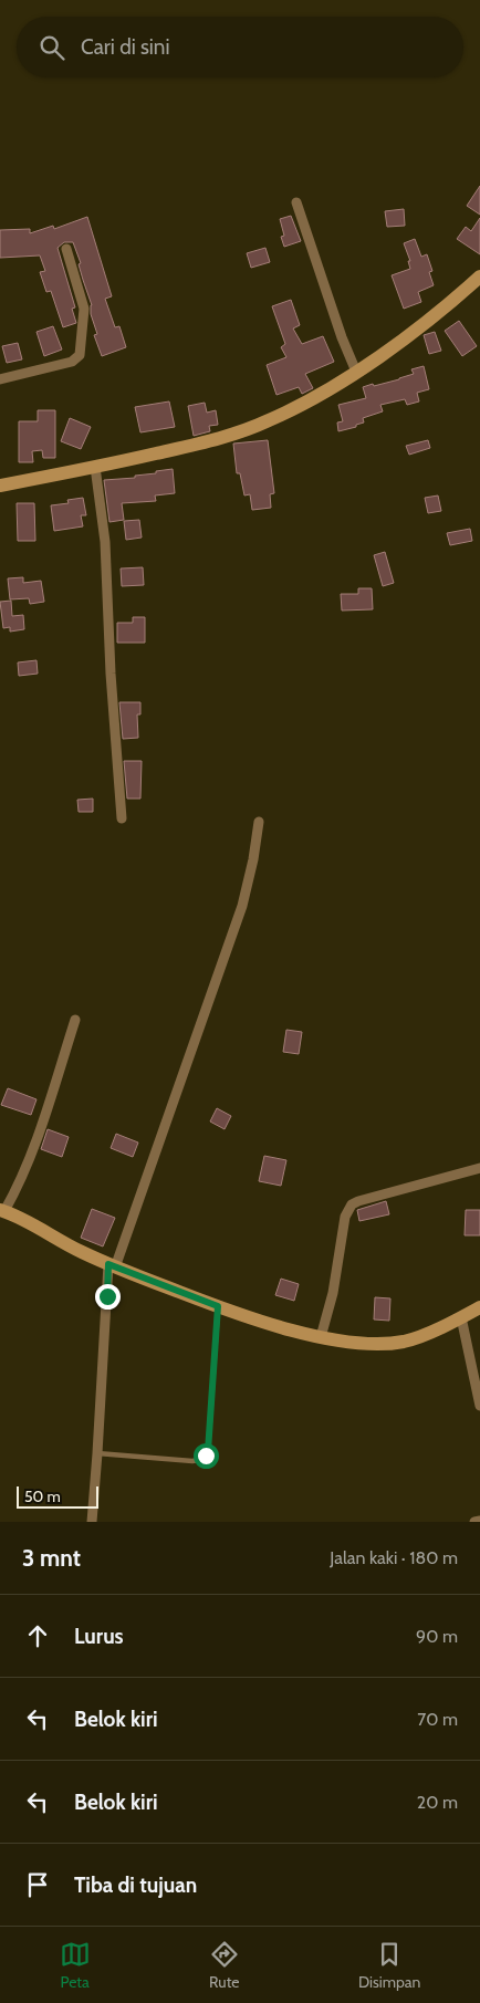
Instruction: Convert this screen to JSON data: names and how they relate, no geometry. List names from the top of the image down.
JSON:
{
  "scale_bar": "50 m",
  "page": {
    "search": "Cari di sini",
    "scale": "50 m",
    "heading": ["3 mnt", "Jalan kaki · 180 m"],
    "list": [
      ["Lurus", "90 m"],
      ["Belok kiri", "70 m"],
      ["Belok kiri", "20 m"],
      "Tiba di tujuan"
    ],
    "nav": ["Peta", "Rute", "Disimpan"]
  }
}
